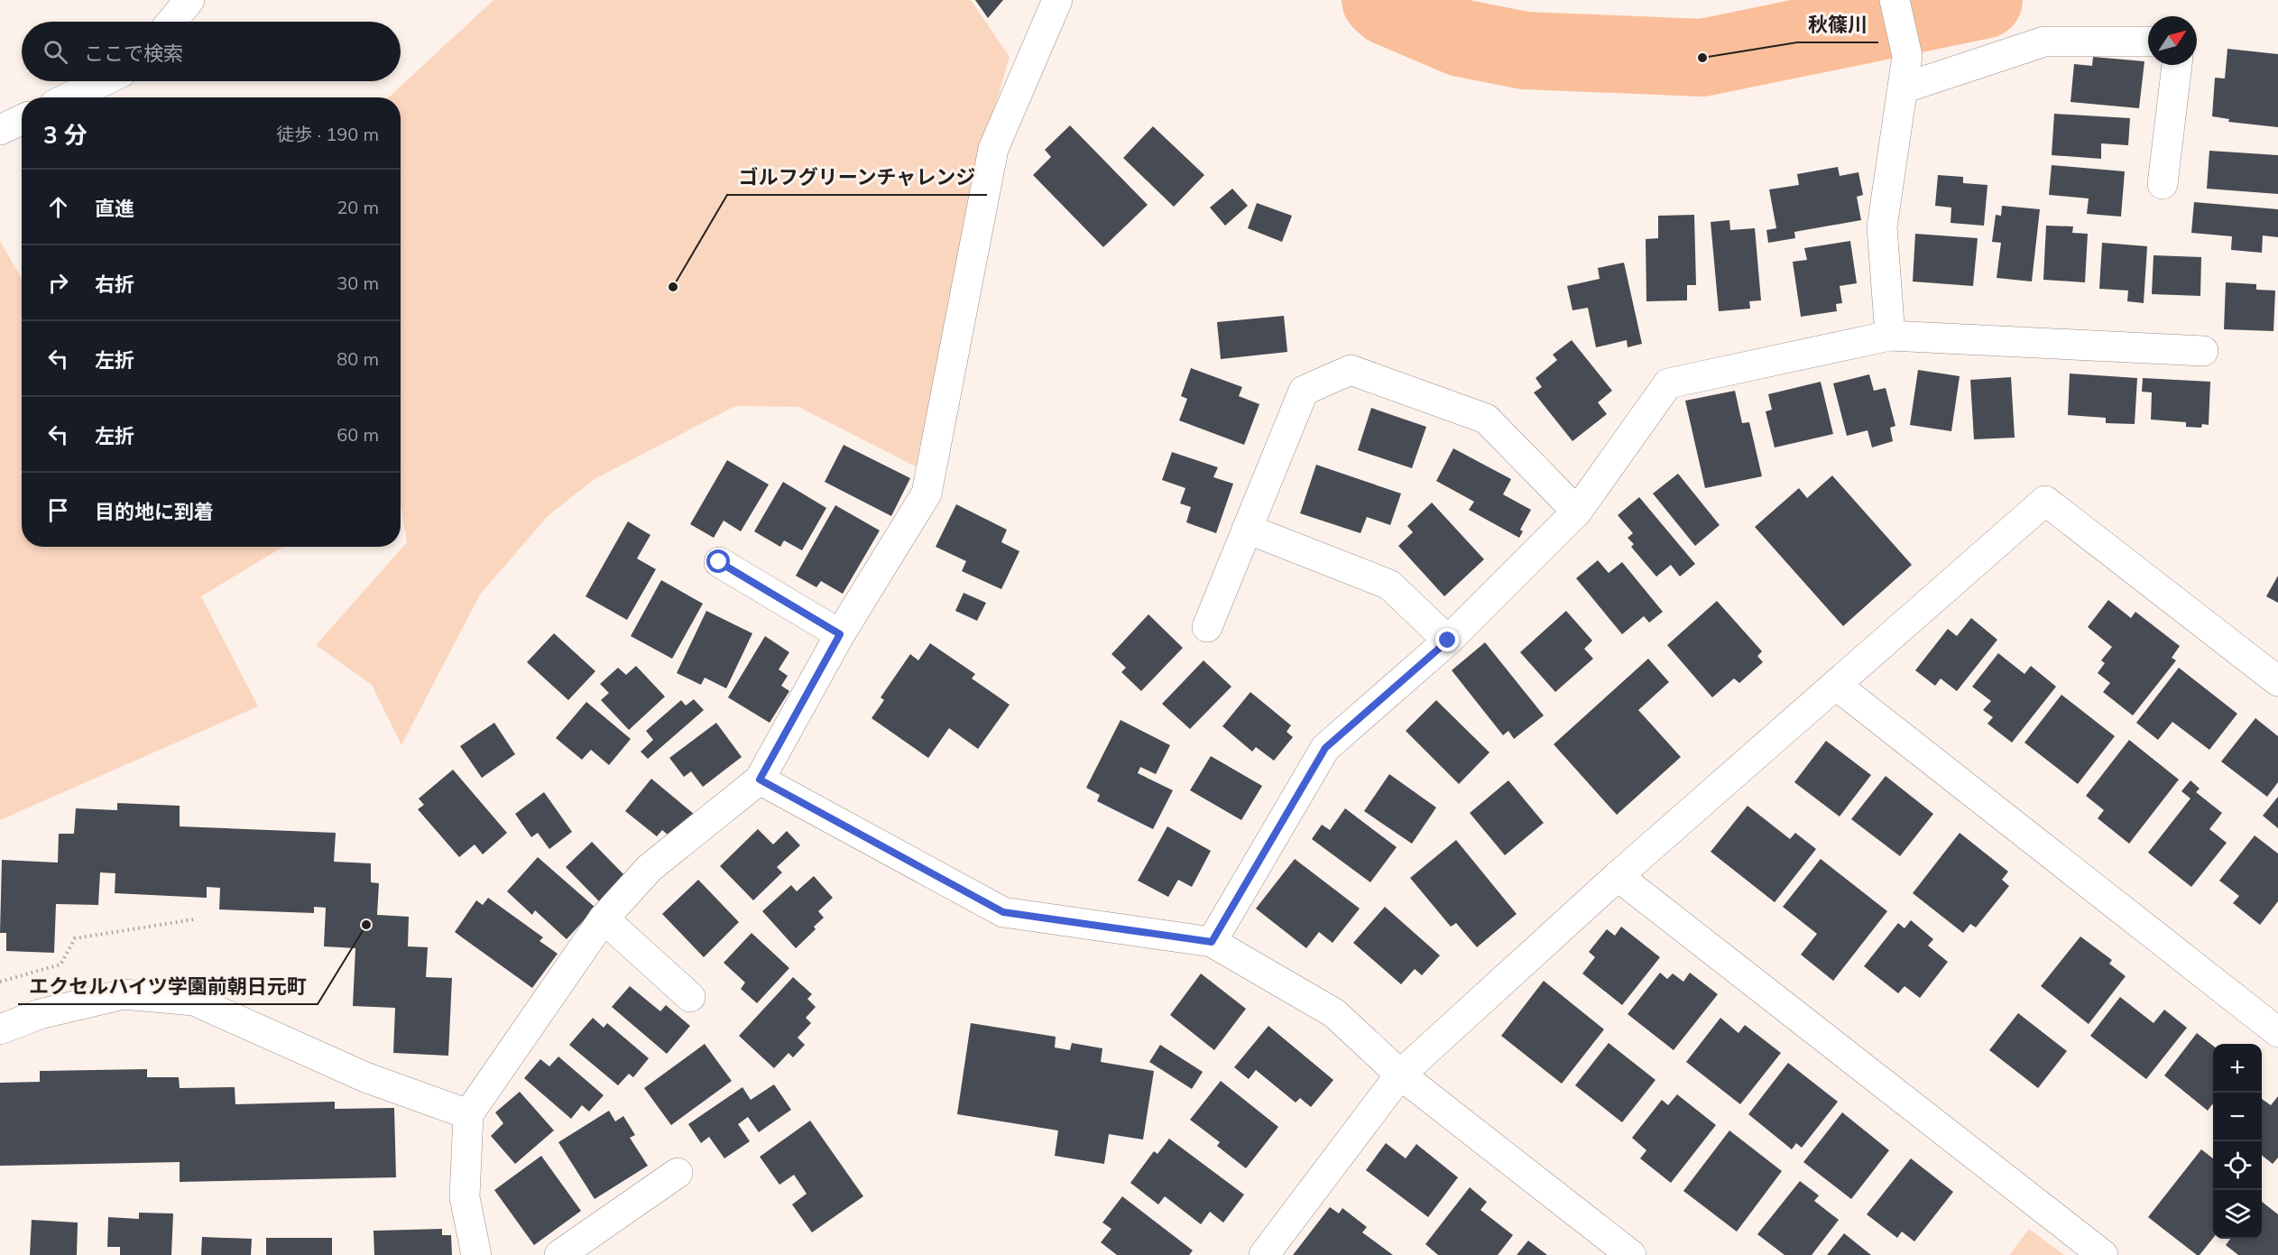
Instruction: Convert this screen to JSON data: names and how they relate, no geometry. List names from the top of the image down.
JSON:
{
  "places": ["秋篠川", "ゴルフグリーンチャレンジ", "エクセルハイツ学園前朝日元町"],
  "north": "top right",
  "page": {
    "search": "ここで検索",
    "heading": ["3 分", "徒歩 · 190 m"],
    "list": [
      ["直進", "20 m"],
      ["右折", "30 m"],
      ["左折", "80 m"],
      ["左折", "60 m"],
      "目的地に到着"
    ],
    "map_buttons": ["+", "−"]
  }
}
